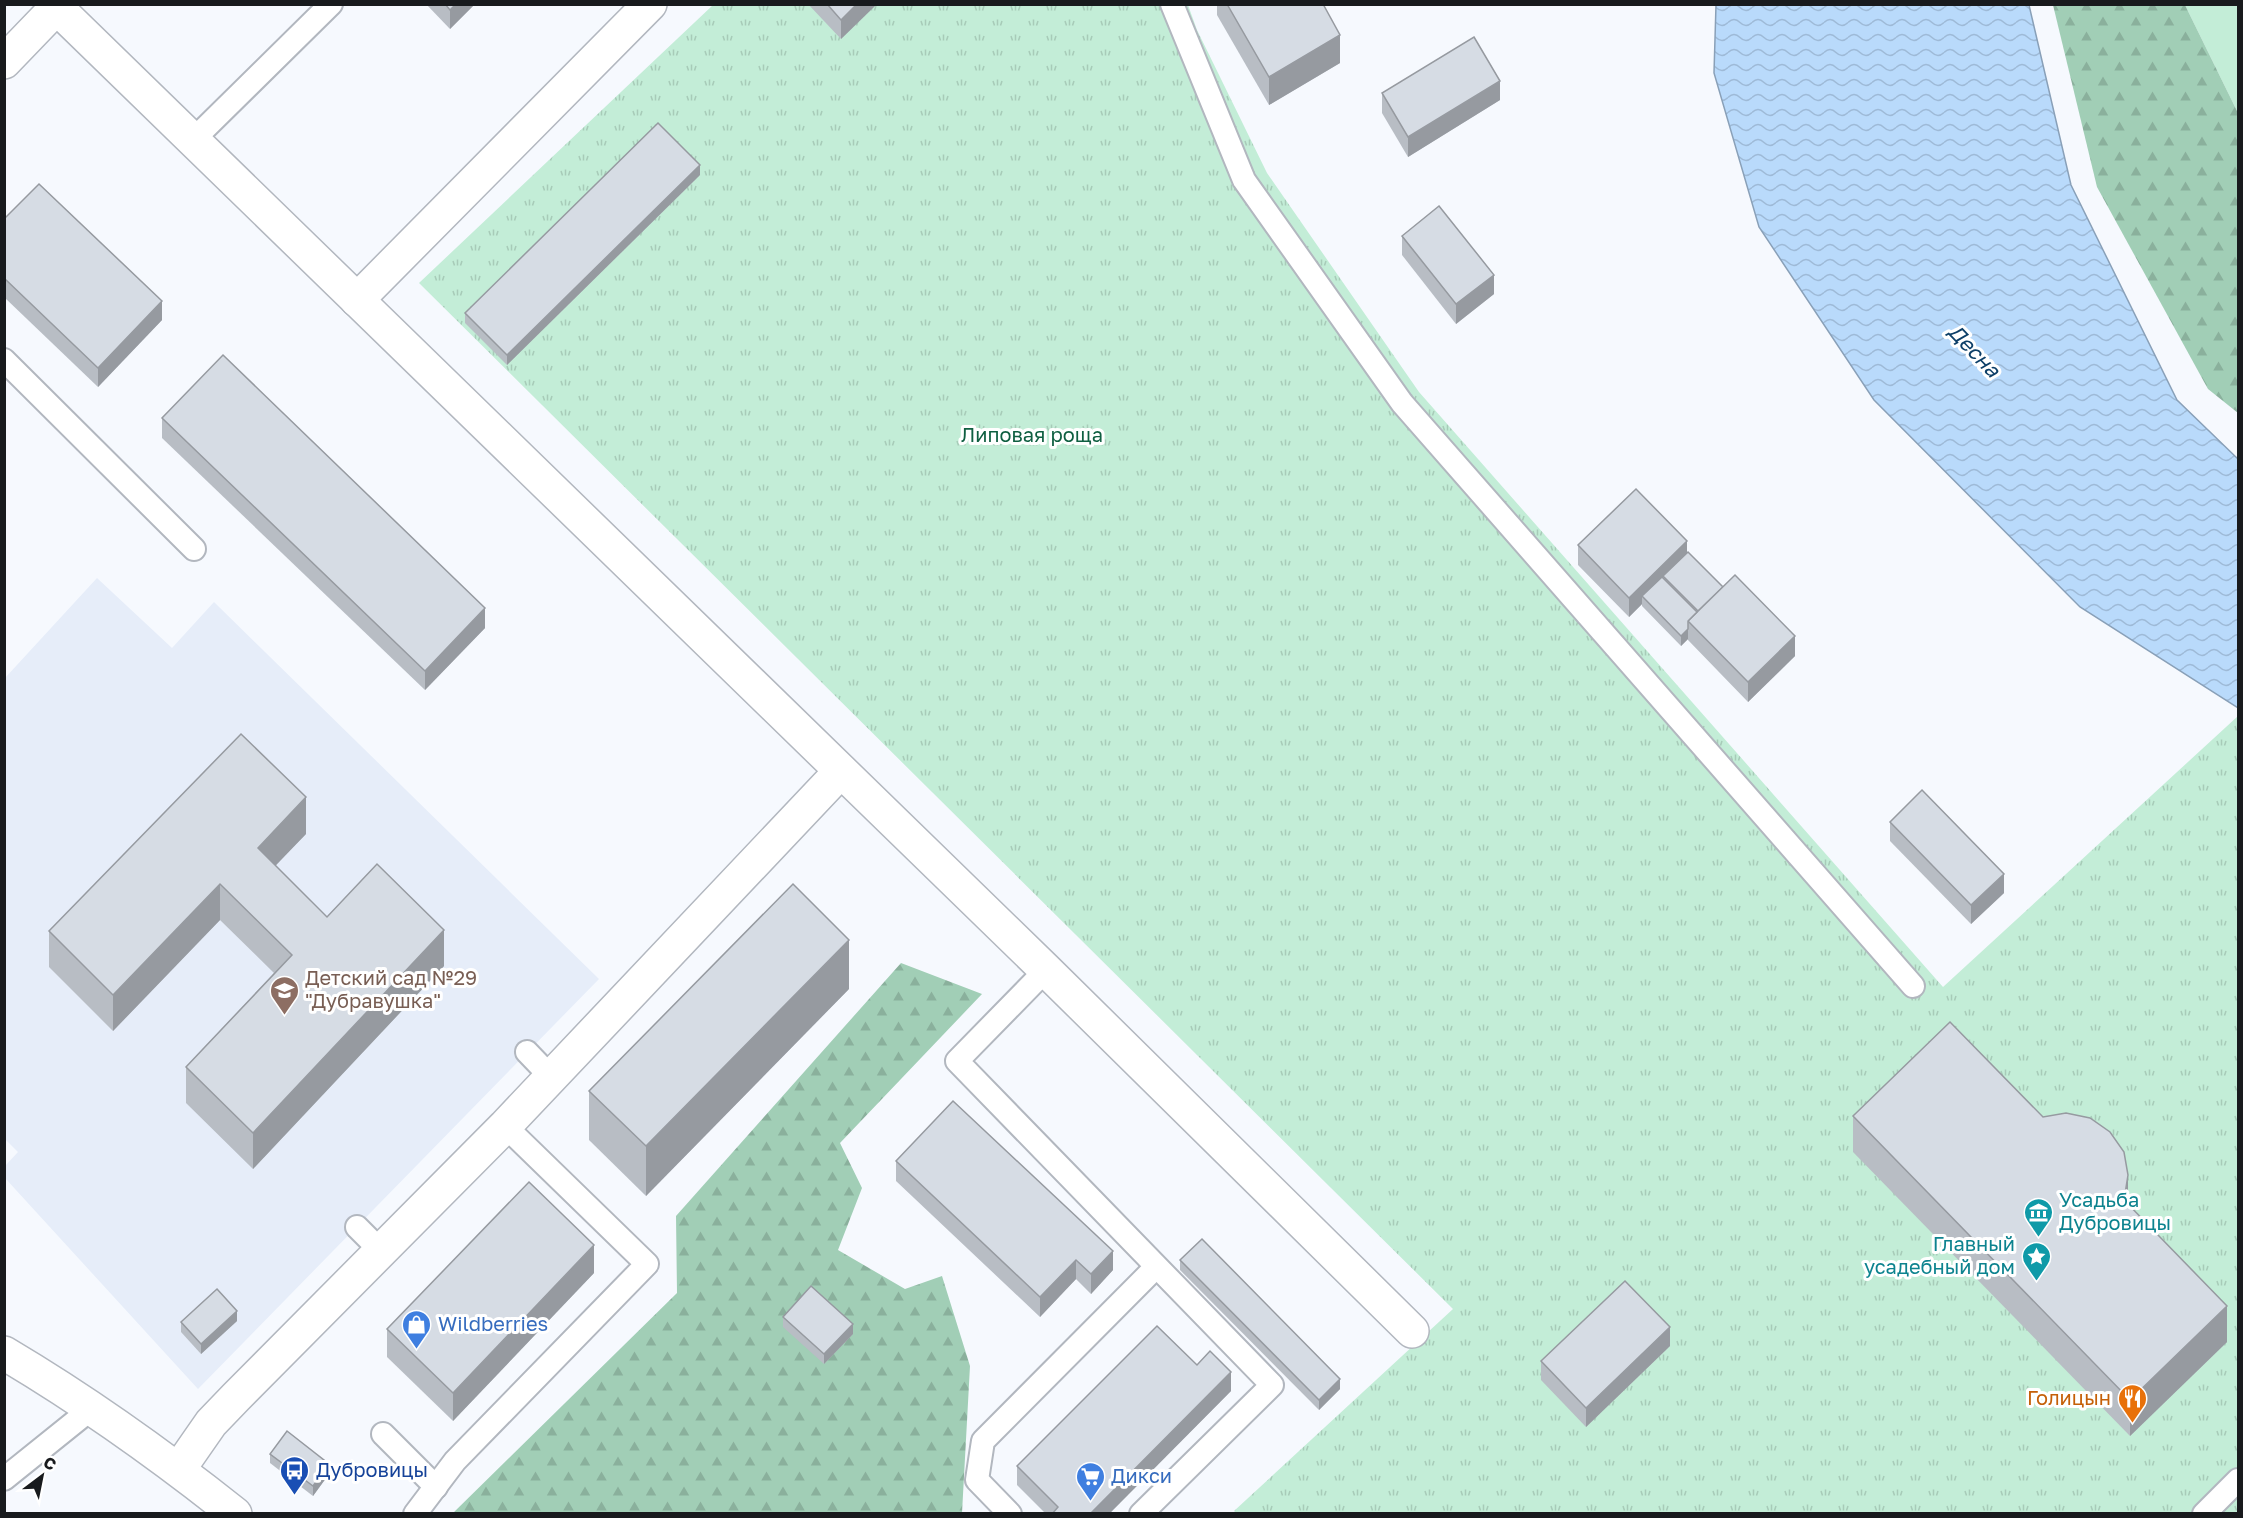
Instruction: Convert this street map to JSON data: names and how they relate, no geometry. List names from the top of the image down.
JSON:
{
  "water": ["Десна"],
  "parks": ["Липовая роща"],
  "places": {
    "school or university": ["Детский сад №29 \"Дубравушка\""],
    "museum": ["Усадьба Дубровицы"],
    "place": ["Главный усадебный дом"],
    "shop": ["Wildberries"],
    "restaurant": ["Голицын"],
    "bus stop": ["Дубровицы"],
    "supermarket": ["Дикси"]
  },
  "north": "top right"
}
